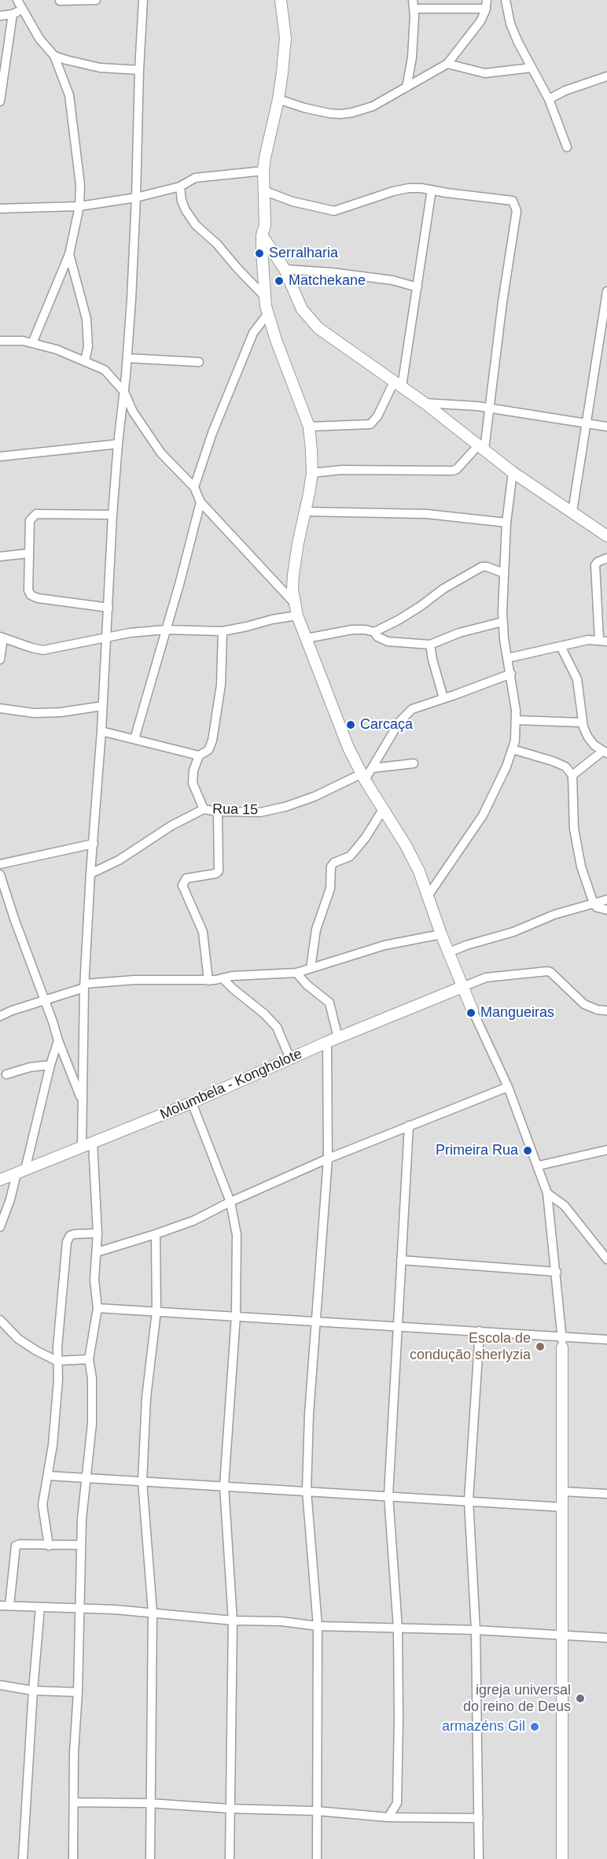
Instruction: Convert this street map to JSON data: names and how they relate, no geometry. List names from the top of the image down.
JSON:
{
  "streets": {
    "street": ["Rua 15", "Molumbela - Kongholote"]
  },
  "places": [
    "Serralharia",
    "Matchekane",
    "Carcaça",
    "Mangueiras",
    "Primeira Rua",
    "Escola de condução sherlyzia",
    "igreja universal do reino de Deus",
    "armazéns Gil"
  ]
}
